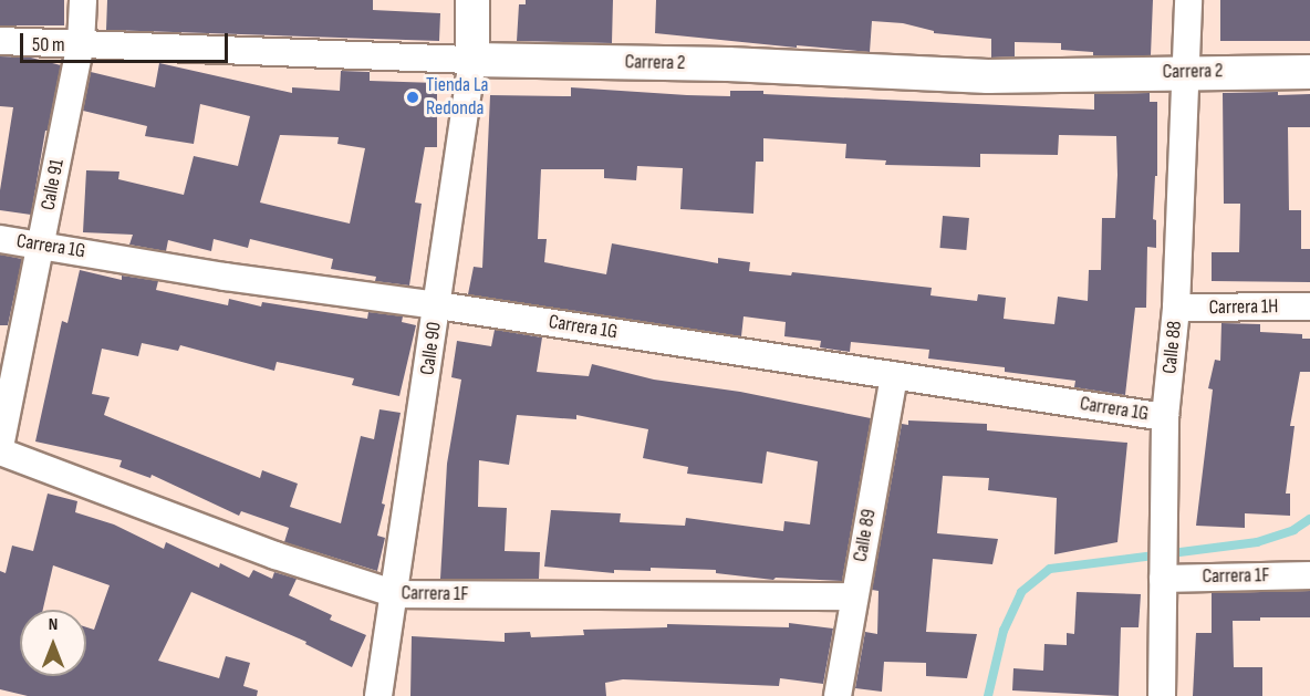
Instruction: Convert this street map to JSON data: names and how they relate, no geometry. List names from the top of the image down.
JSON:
{
  "streets": {
    "street": [
      "Carrera 2",
      "Calle 91",
      "Carrera 1G",
      "Carrera 1H",
      "Calle 88",
      "Calle 90",
      "Calle 89",
      "Carrera 1F"
    ]
  },
  "crossings": [
    ["Carrera 2", "Calle 91"],
    ["Carrera 2", "Calle 88"],
    ["Carrera 2", "Calle 90"],
    ["Calle 91", "Carrera 1G"],
    ["Calle 91", "Carrera 1F"],
    ["Carrera 1G", "Calle 88"],
    ["Carrera 1G", "Calle 90"],
    ["Carrera 1G", "Calle 89"],
    ["Carrera 1H", "Calle 88"],
    ["Calle 88", "Carrera 1F"],
    ["Calle 90", "Carrera 1F"],
    ["Calle 89", "Carrera 1F"]
  ],
  "places": ["Tienda La Redonda"],
  "scale_bar": "50 m",
  "north": "top"
}
